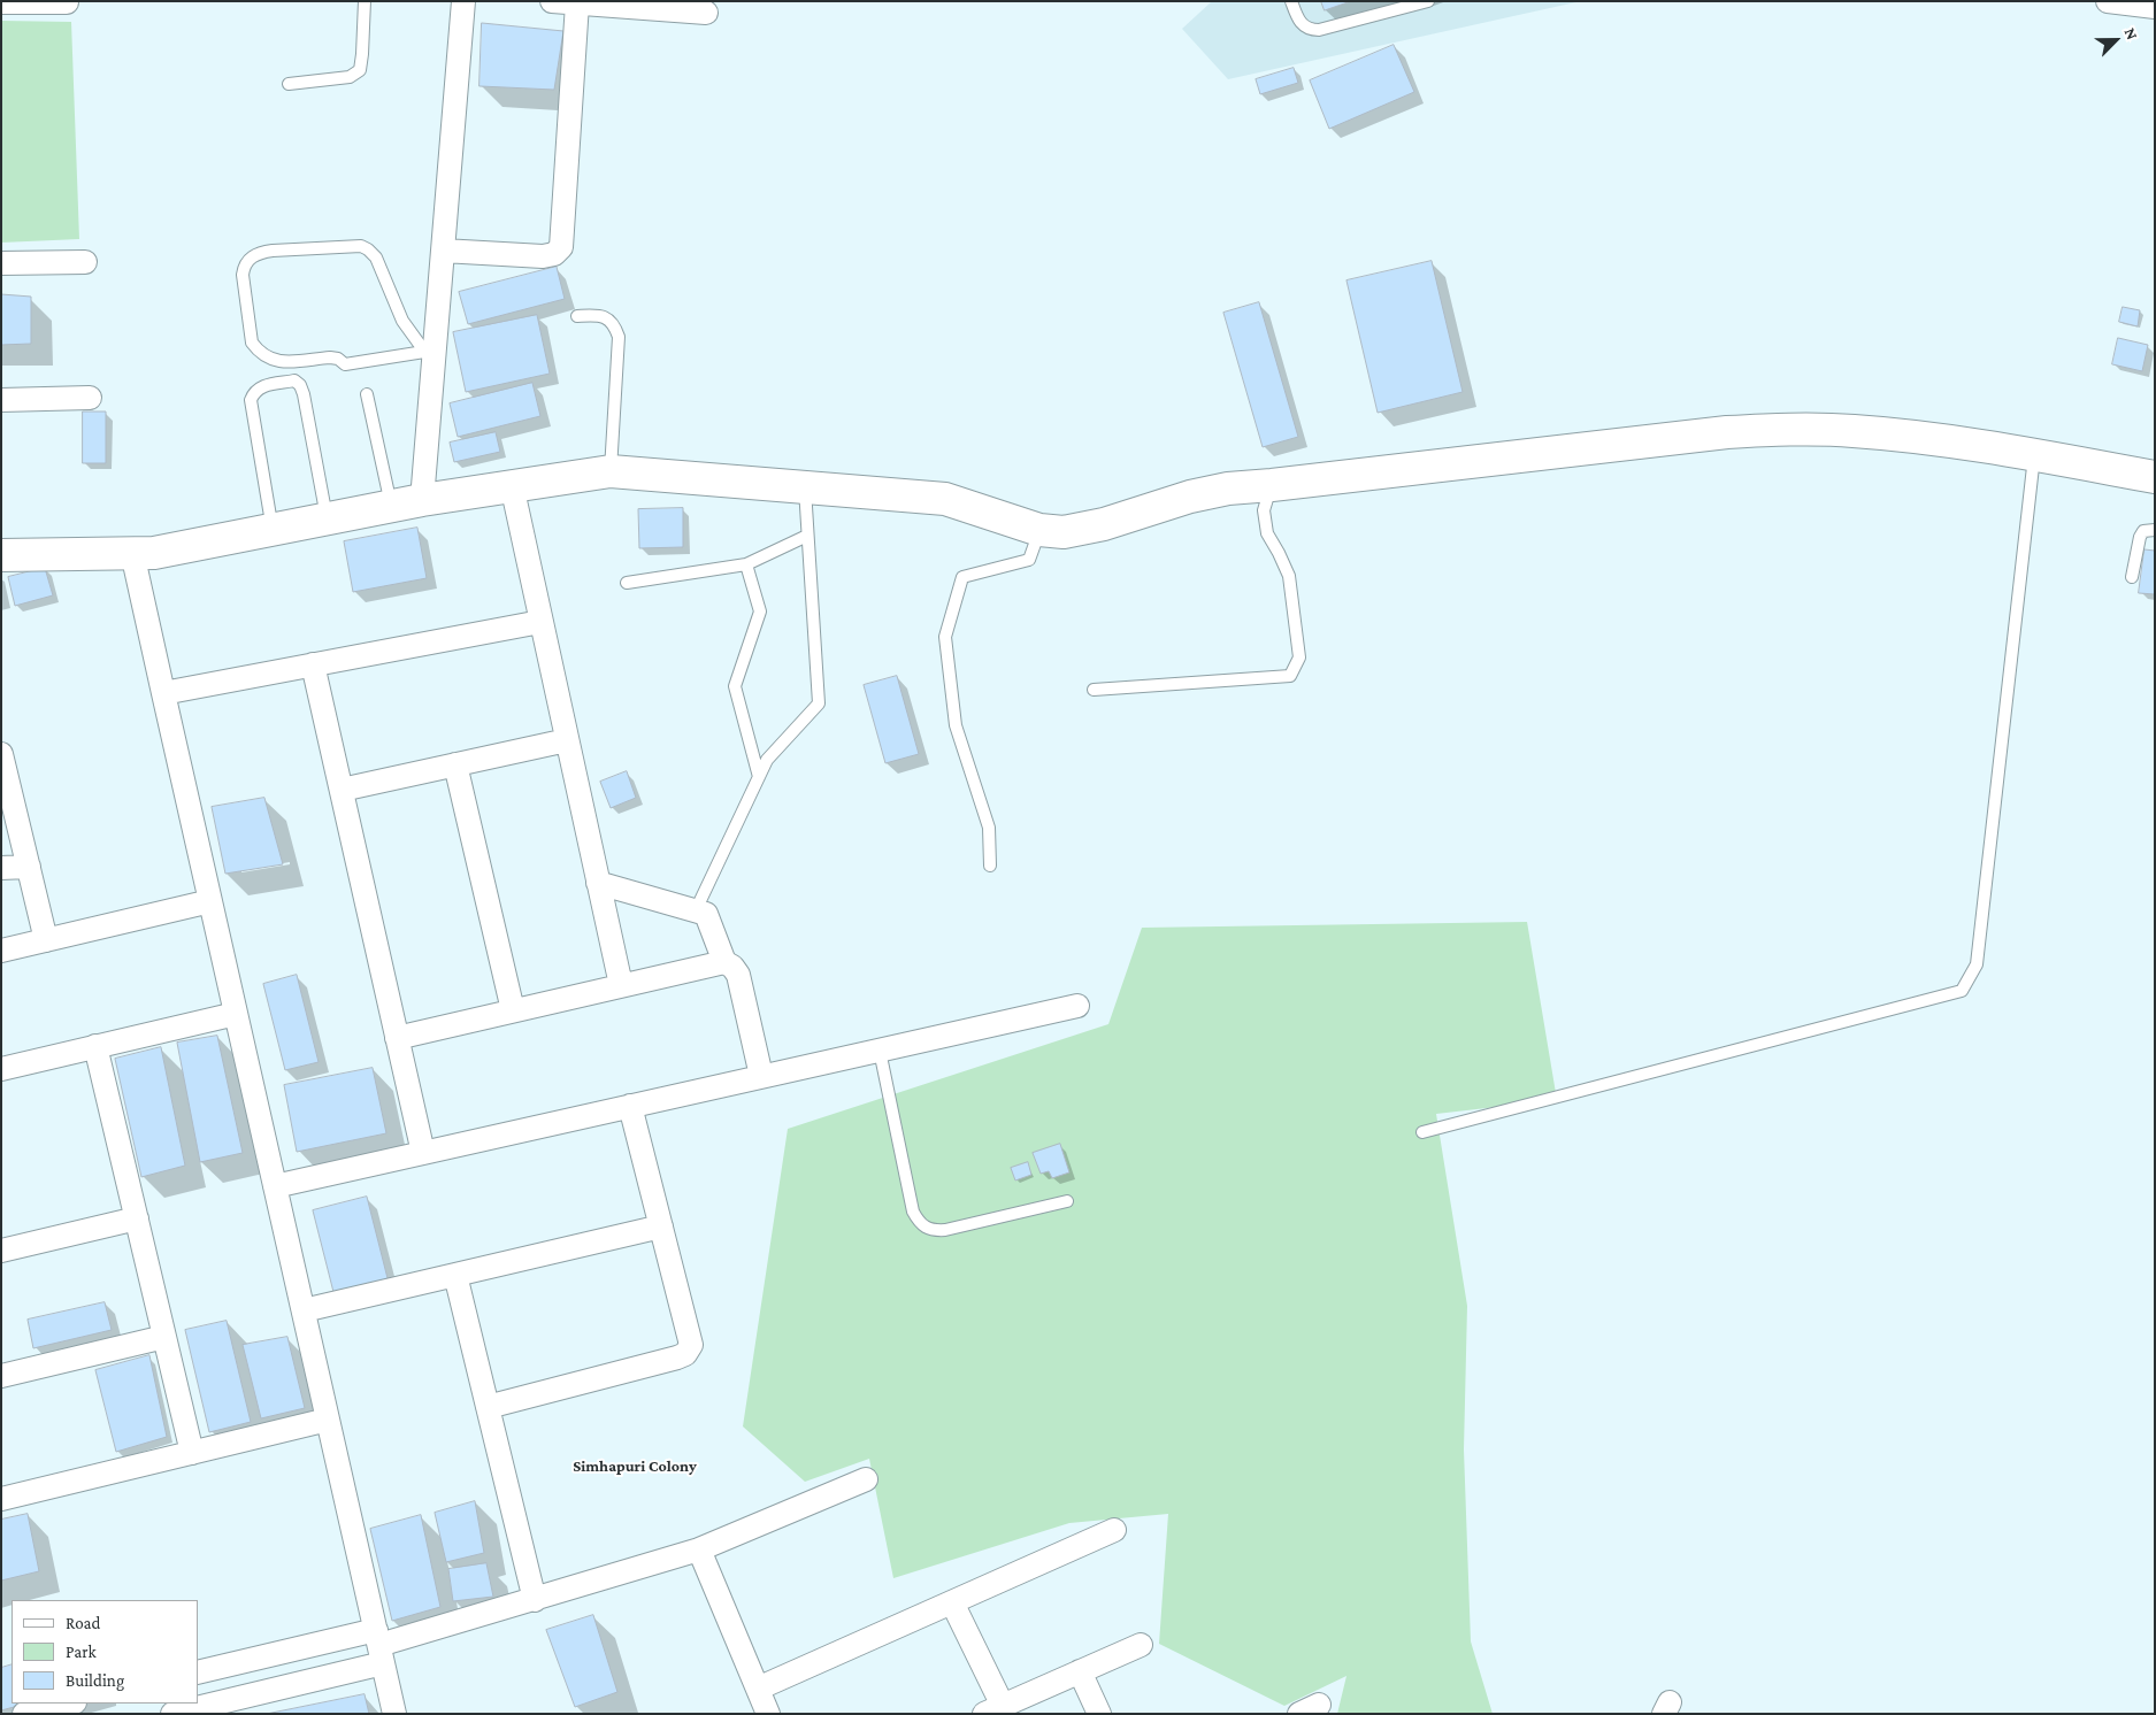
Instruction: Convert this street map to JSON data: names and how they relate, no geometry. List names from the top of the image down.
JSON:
{
  "districts": ["Simhapuri Colony"],
  "legend": ["Road", "Park", "Building"],
  "north": "top right"
}
